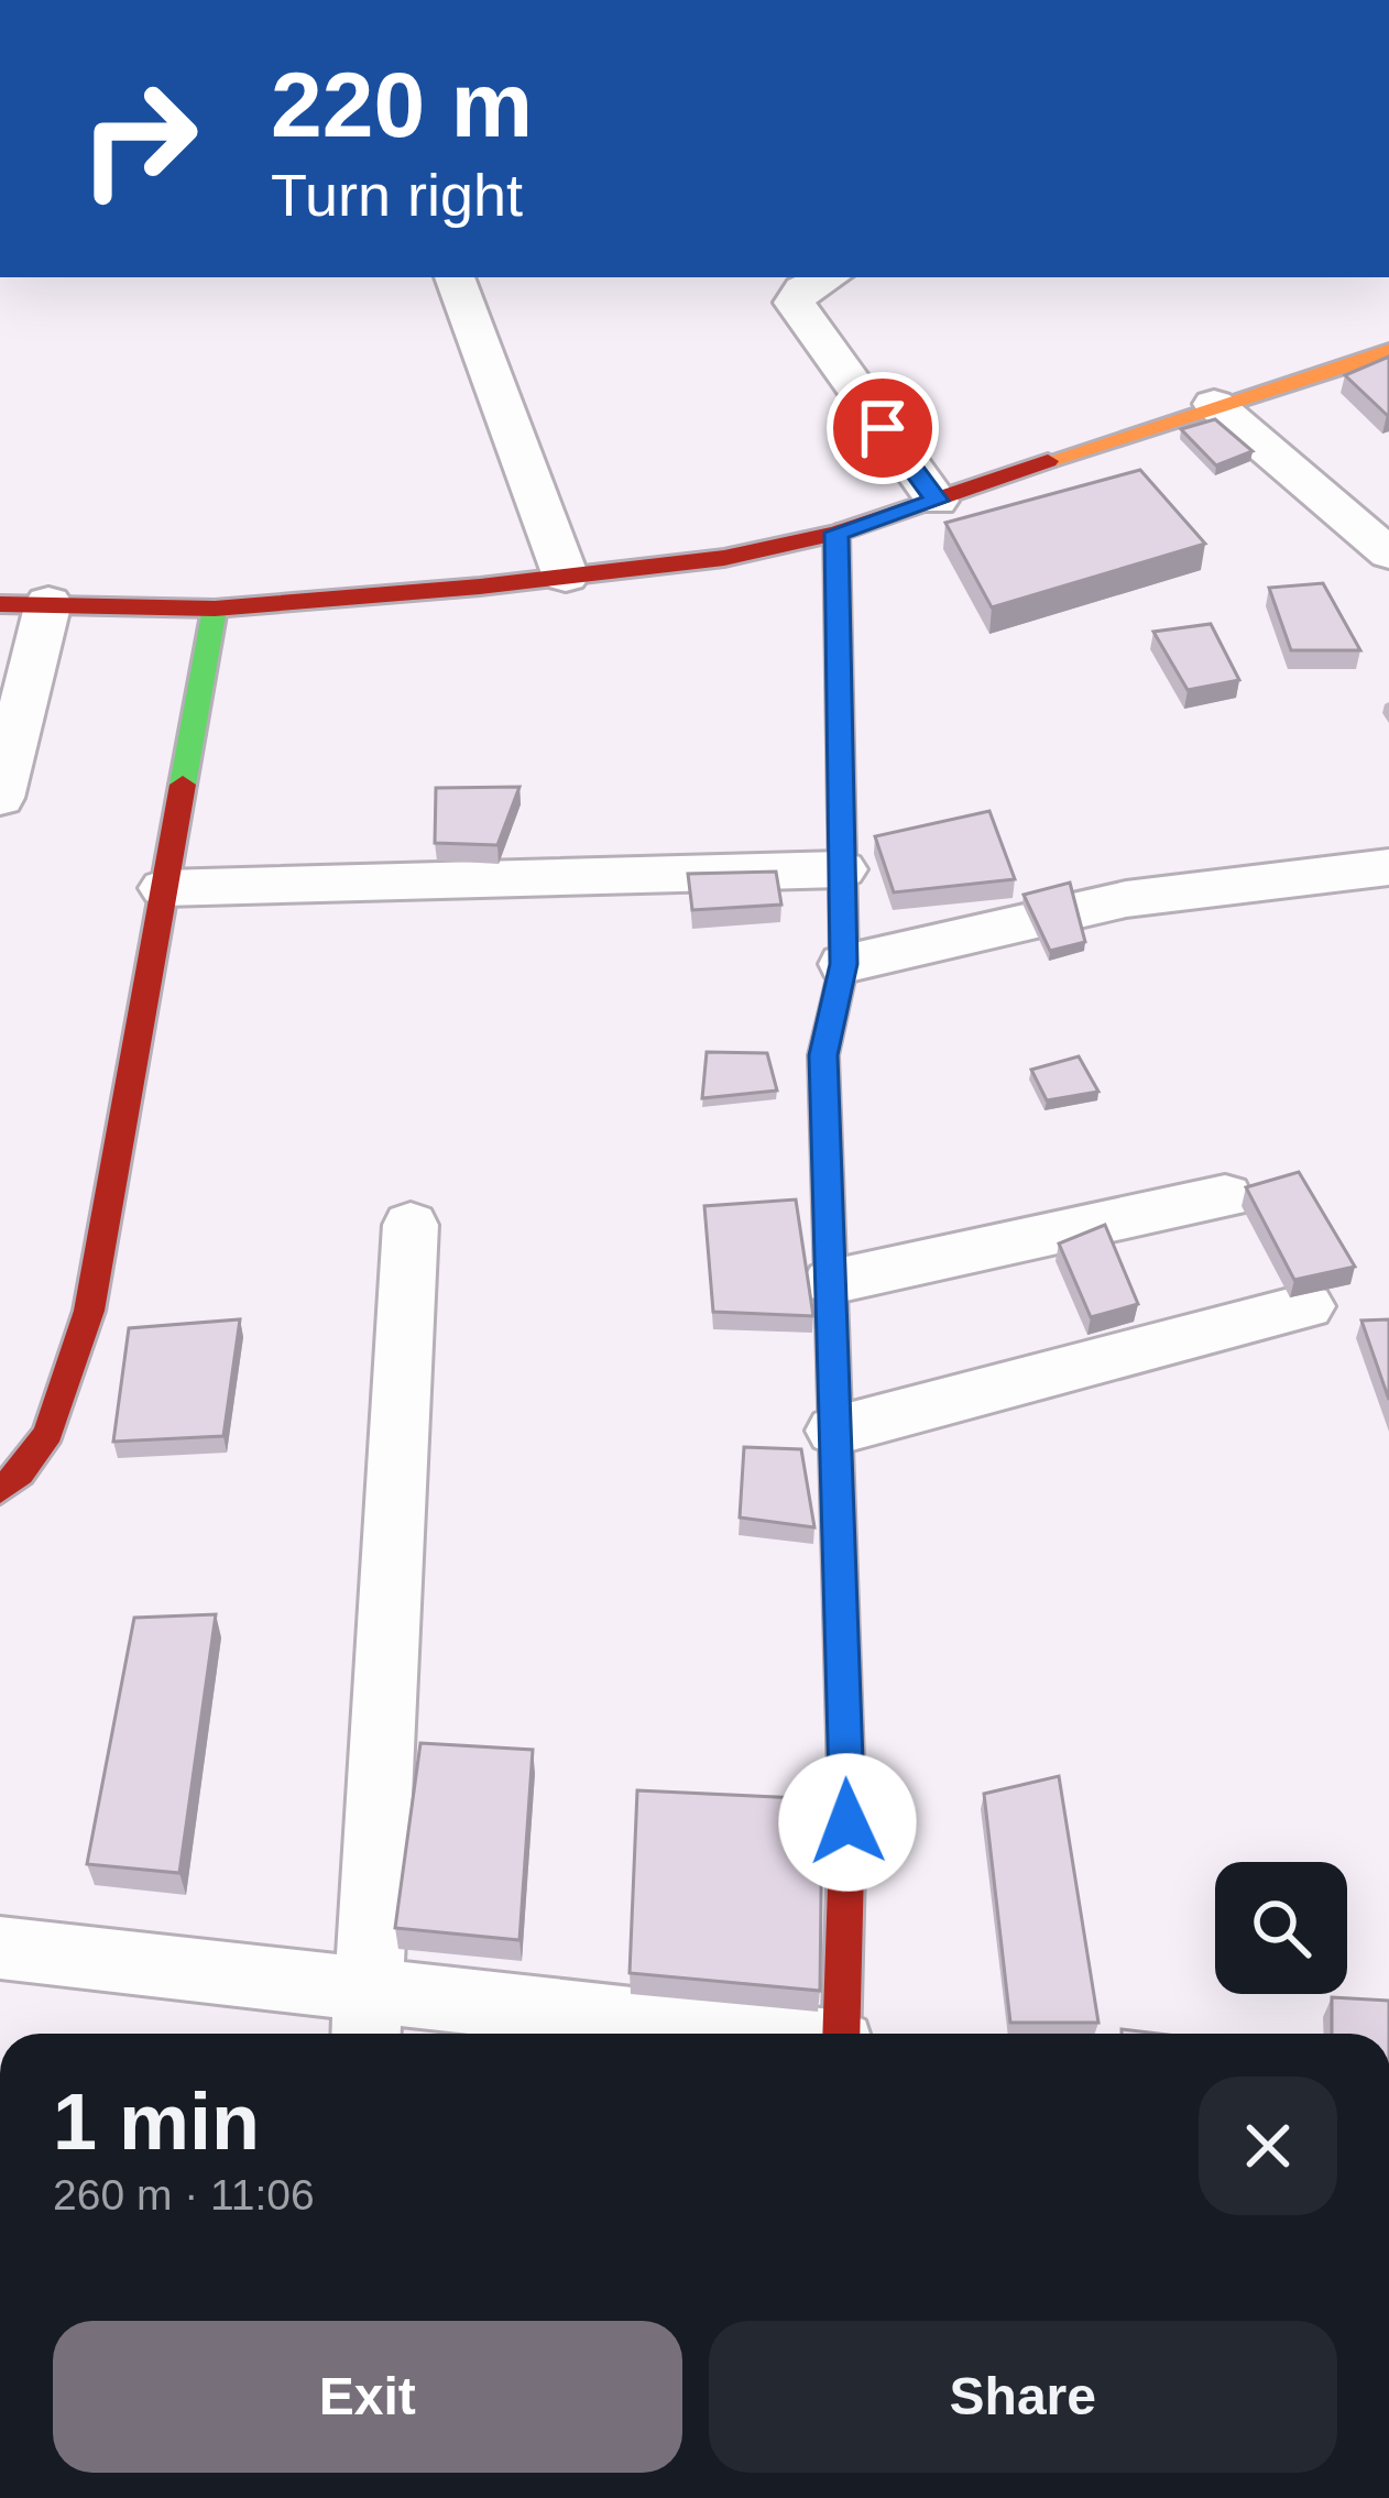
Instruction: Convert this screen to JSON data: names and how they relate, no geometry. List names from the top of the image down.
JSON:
{
  "page": {
    "turn": ["220 m", "Turn right"],
    "heading": ["1 min", "260 m · 11:06"],
    "buttons": ["Exit", "Share"]
  }
}
